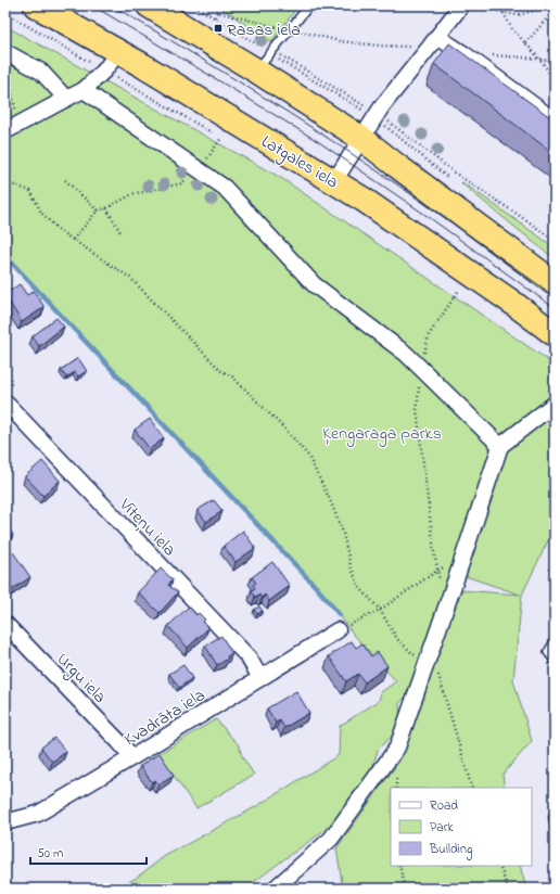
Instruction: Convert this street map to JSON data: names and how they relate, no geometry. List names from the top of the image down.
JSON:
{
  "streets": {
    "highway": ["Latgales iela"],
    "street": ["Vīteņu iela", "Urgu iela", "Kvadrāta iela"]
  },
  "crossings": [
    ["Vīteņu iela", "Kvadrāta iela"],
    ["Urgu iela", "Kvadrāta iela"]
  ],
  "parks": ["Ķengaraga parks"],
  "places": {
    "transit": ["Rasas iela"]
  },
  "legend": ["Road", "Park", "Building"],
  "scale_bar": "50 m"
}
